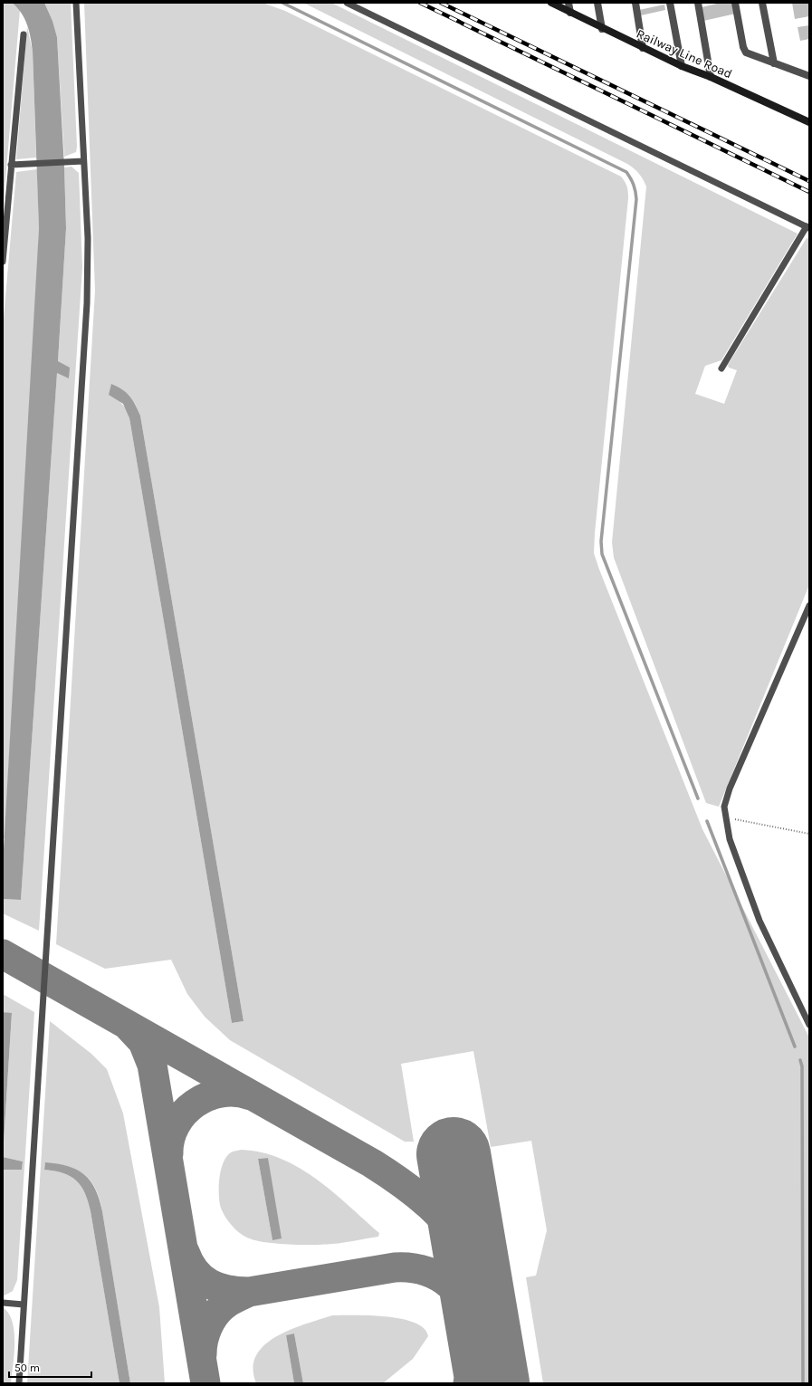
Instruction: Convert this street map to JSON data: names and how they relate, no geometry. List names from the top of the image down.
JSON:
{
  "streets": {
    "street": ["Railway Line Road"]
  },
  "scale_bar": "50 m"
}
